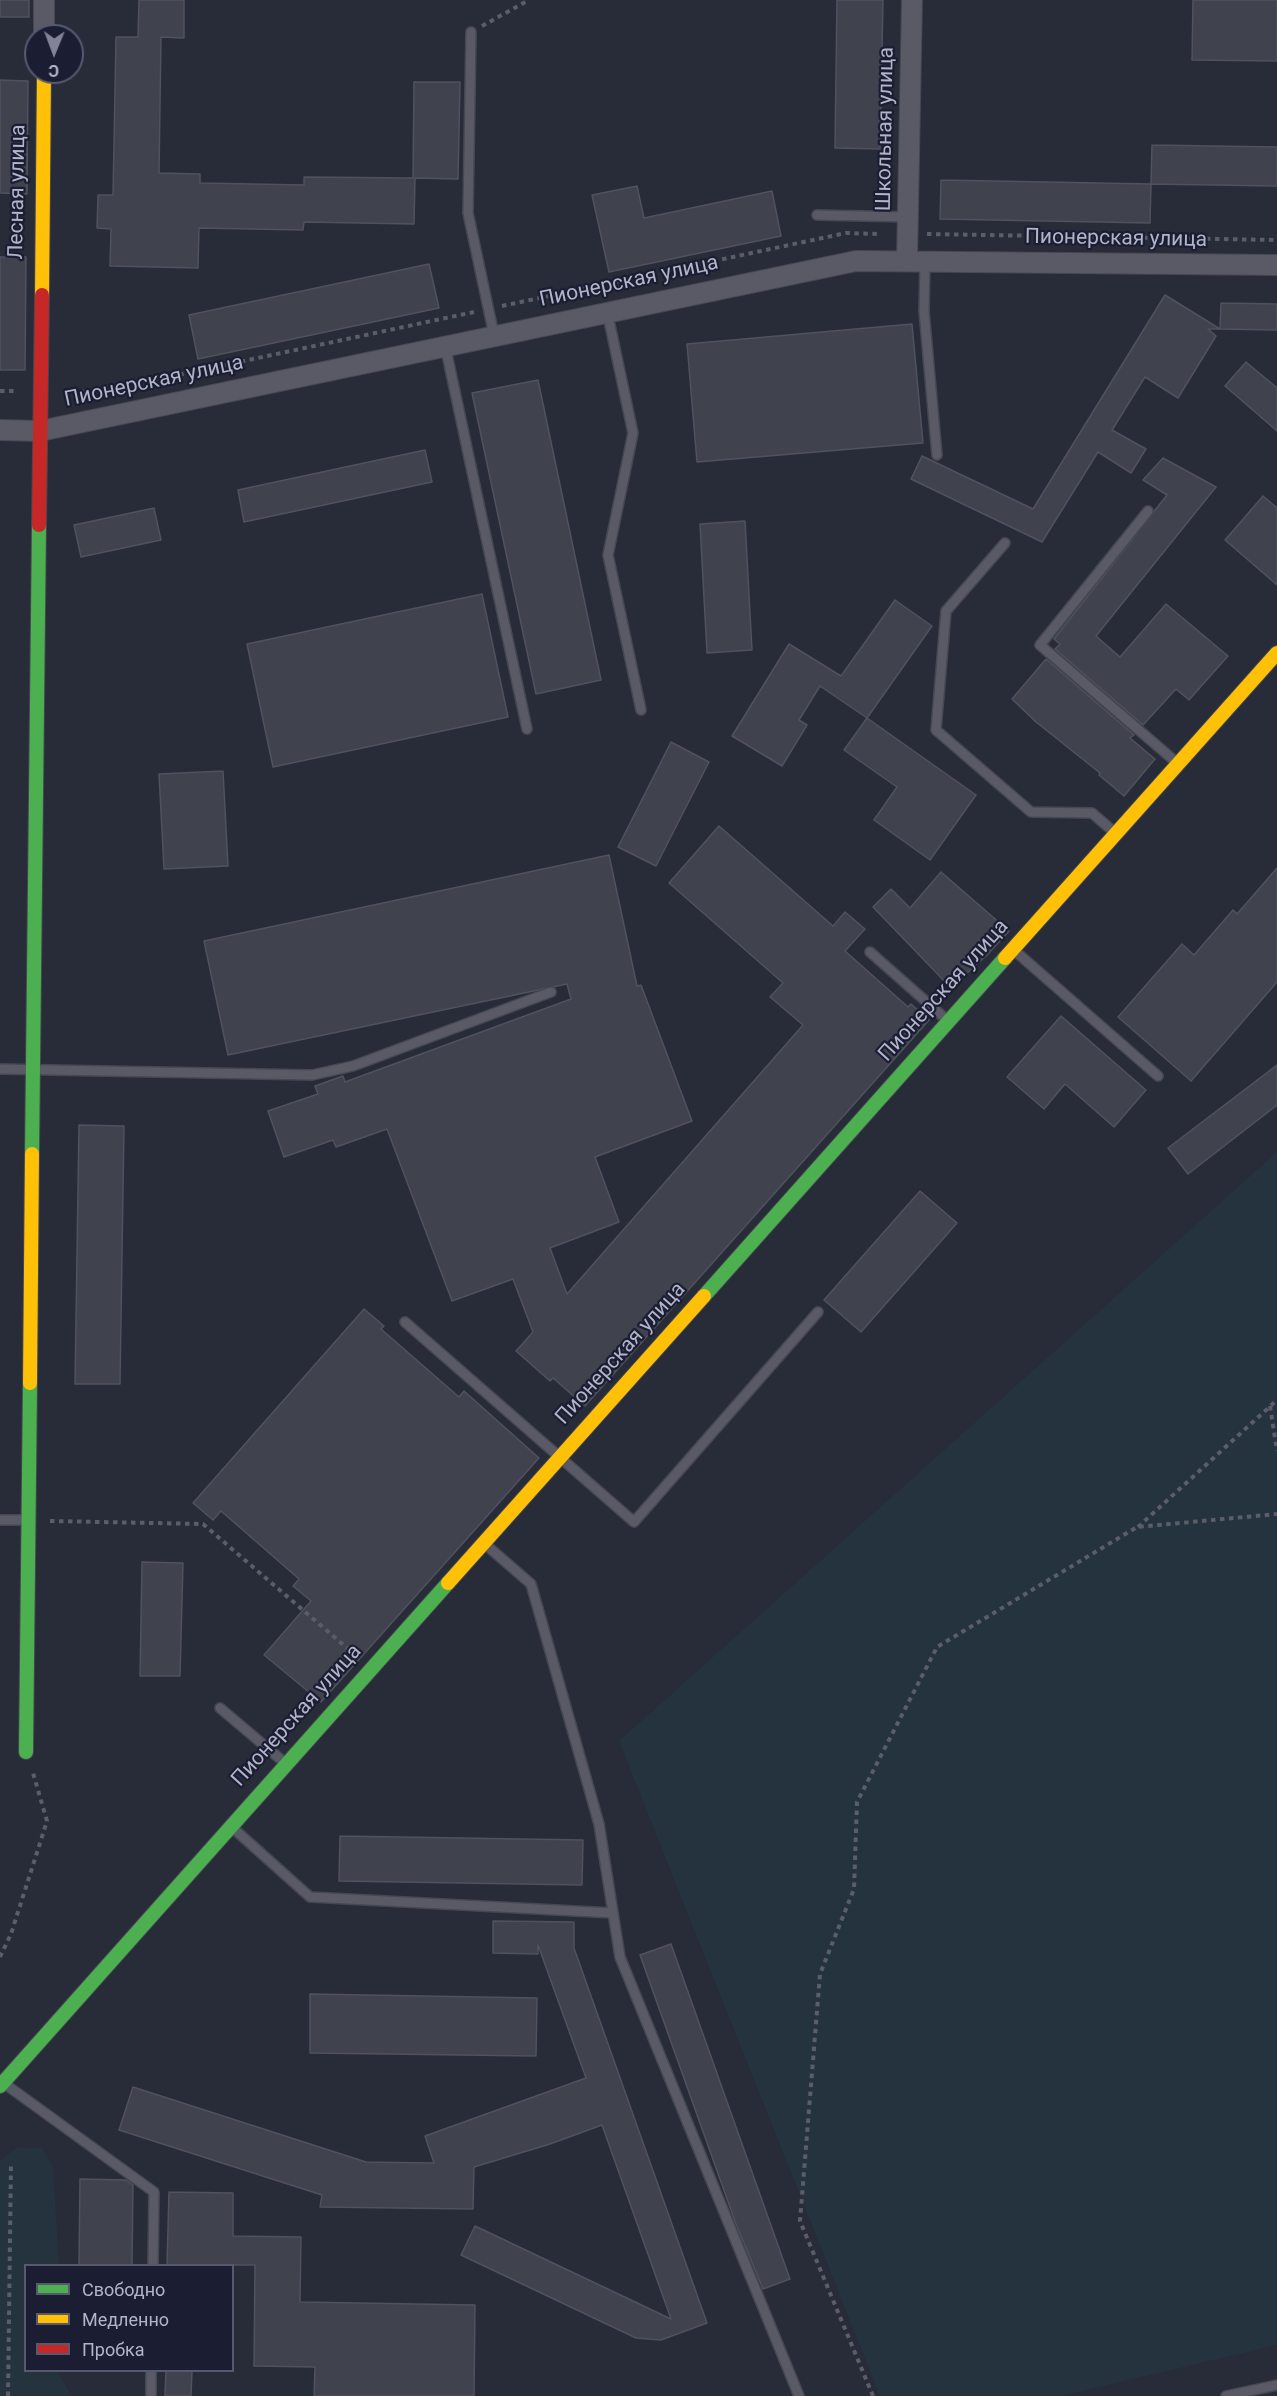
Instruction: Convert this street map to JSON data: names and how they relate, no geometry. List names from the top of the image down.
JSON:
{
  "streets": {
    "street": ["Школьная улица", "Лесная улица", "Пионерская улица"]
  },
  "crossings": [
    ["Школьная улица", "Пионерская улица"],
    ["Лесная улица", "Пионерская улица"]
  ],
  "legend": ["Свободно", "Медленно", "Пробка"],
  "north": "bottom"
}
